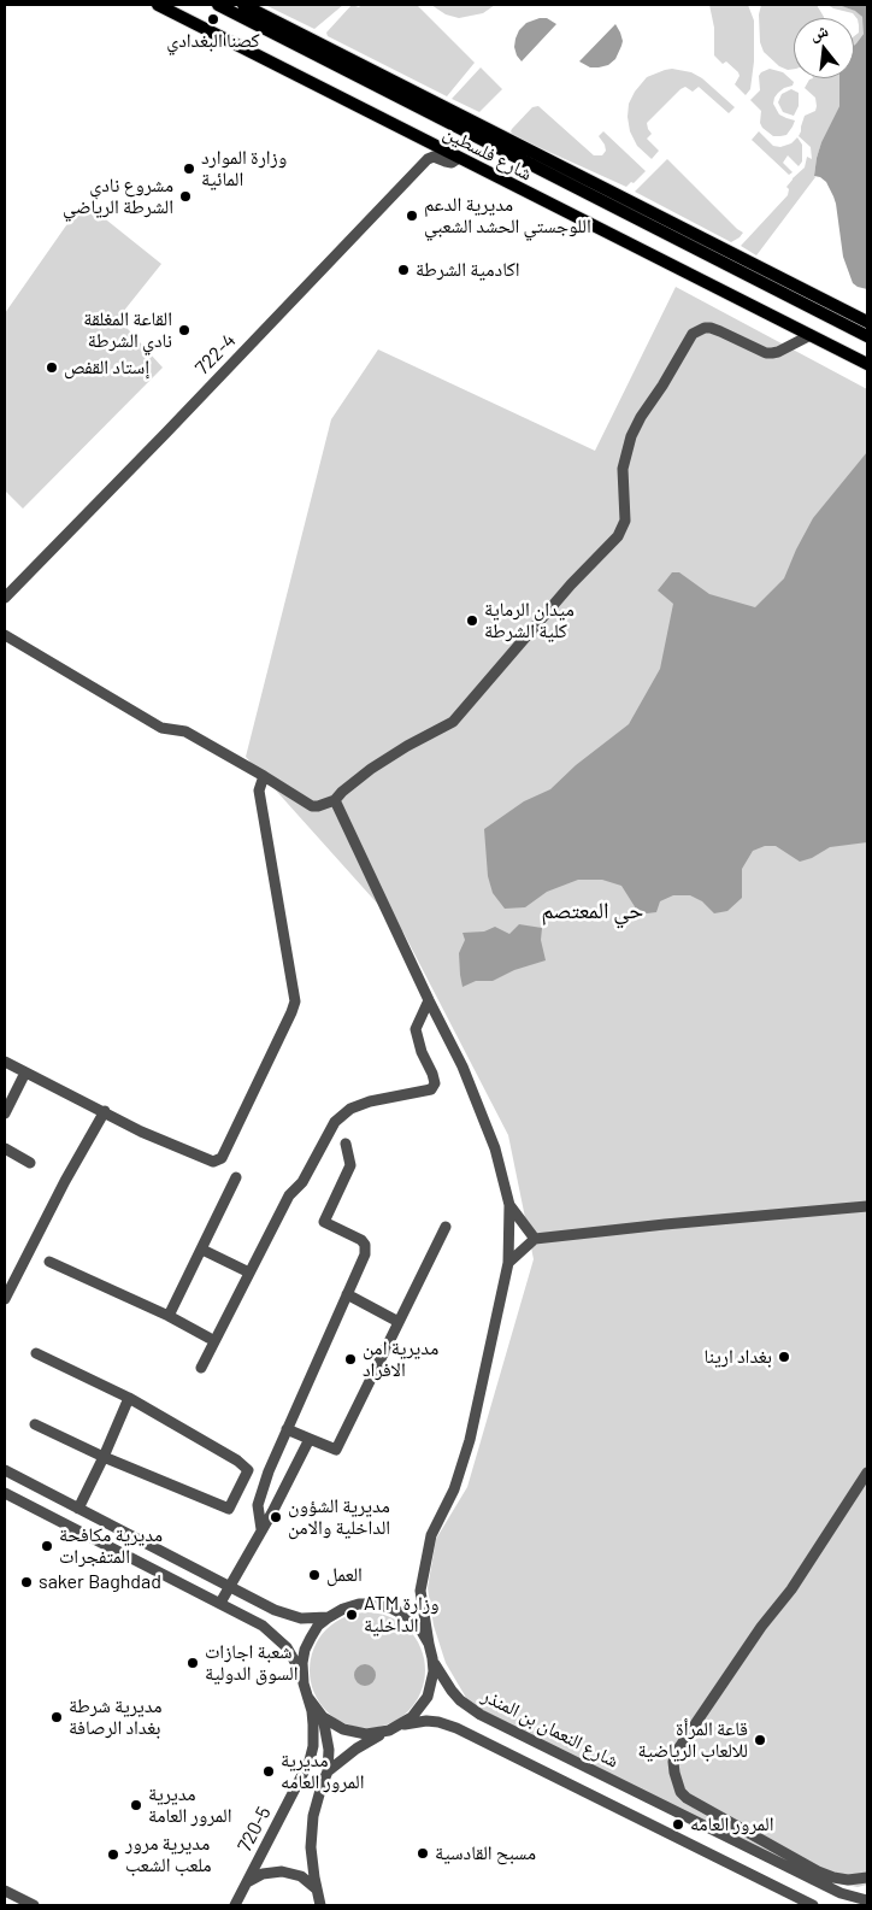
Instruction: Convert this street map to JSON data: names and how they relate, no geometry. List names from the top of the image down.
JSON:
{
  "streets": {
    "main road": ["شارع فلسطين"],
    "street": ["722-4", "شارع النعمان بن المنذر", "720-5"]
  },
  "crossings": [
    ["شارع فلسطين", "722-4"],
    ["شارع النعمان بن المنذر", "720-5"]
  ],
  "districts": ["حي المعتصم"],
  "places": [
    "كصنا البغدادي",
    "وزارة الموارد المائية",
    "مشروع نادي الشرطة الرياضي",
    "مديرية الدعم اللوجستي الحشد الشعبي",
    "اكادمية الشرطة",
    "القاعة المغلقة نادي الشرطة",
    "إستاد القفص",
    "ميدان الرماية كلية الشرطة",
    "بغداد ارينا",
    "مديرية امن الافراد",
    "مديرية الشؤون الداخلية والامن",
    "مديرية مكافحة المتفجرات",
    "العمل",
    "saker Baghdad",
    "ATM وزارة الداخلية",
    "شعبة اجازات السوق الدولية",
    "مديرية شرطة بغداد الرصافة",
    "قاعة المرأة للالعاب الرياضية",
    "مديرية المرور العامه",
    "مديرية المرور العامة",
    "المرور العامه",
    "مسبح القادسية",
    "مديرية مرور ملعب الشعب"
  ],
  "north": "top"
}
